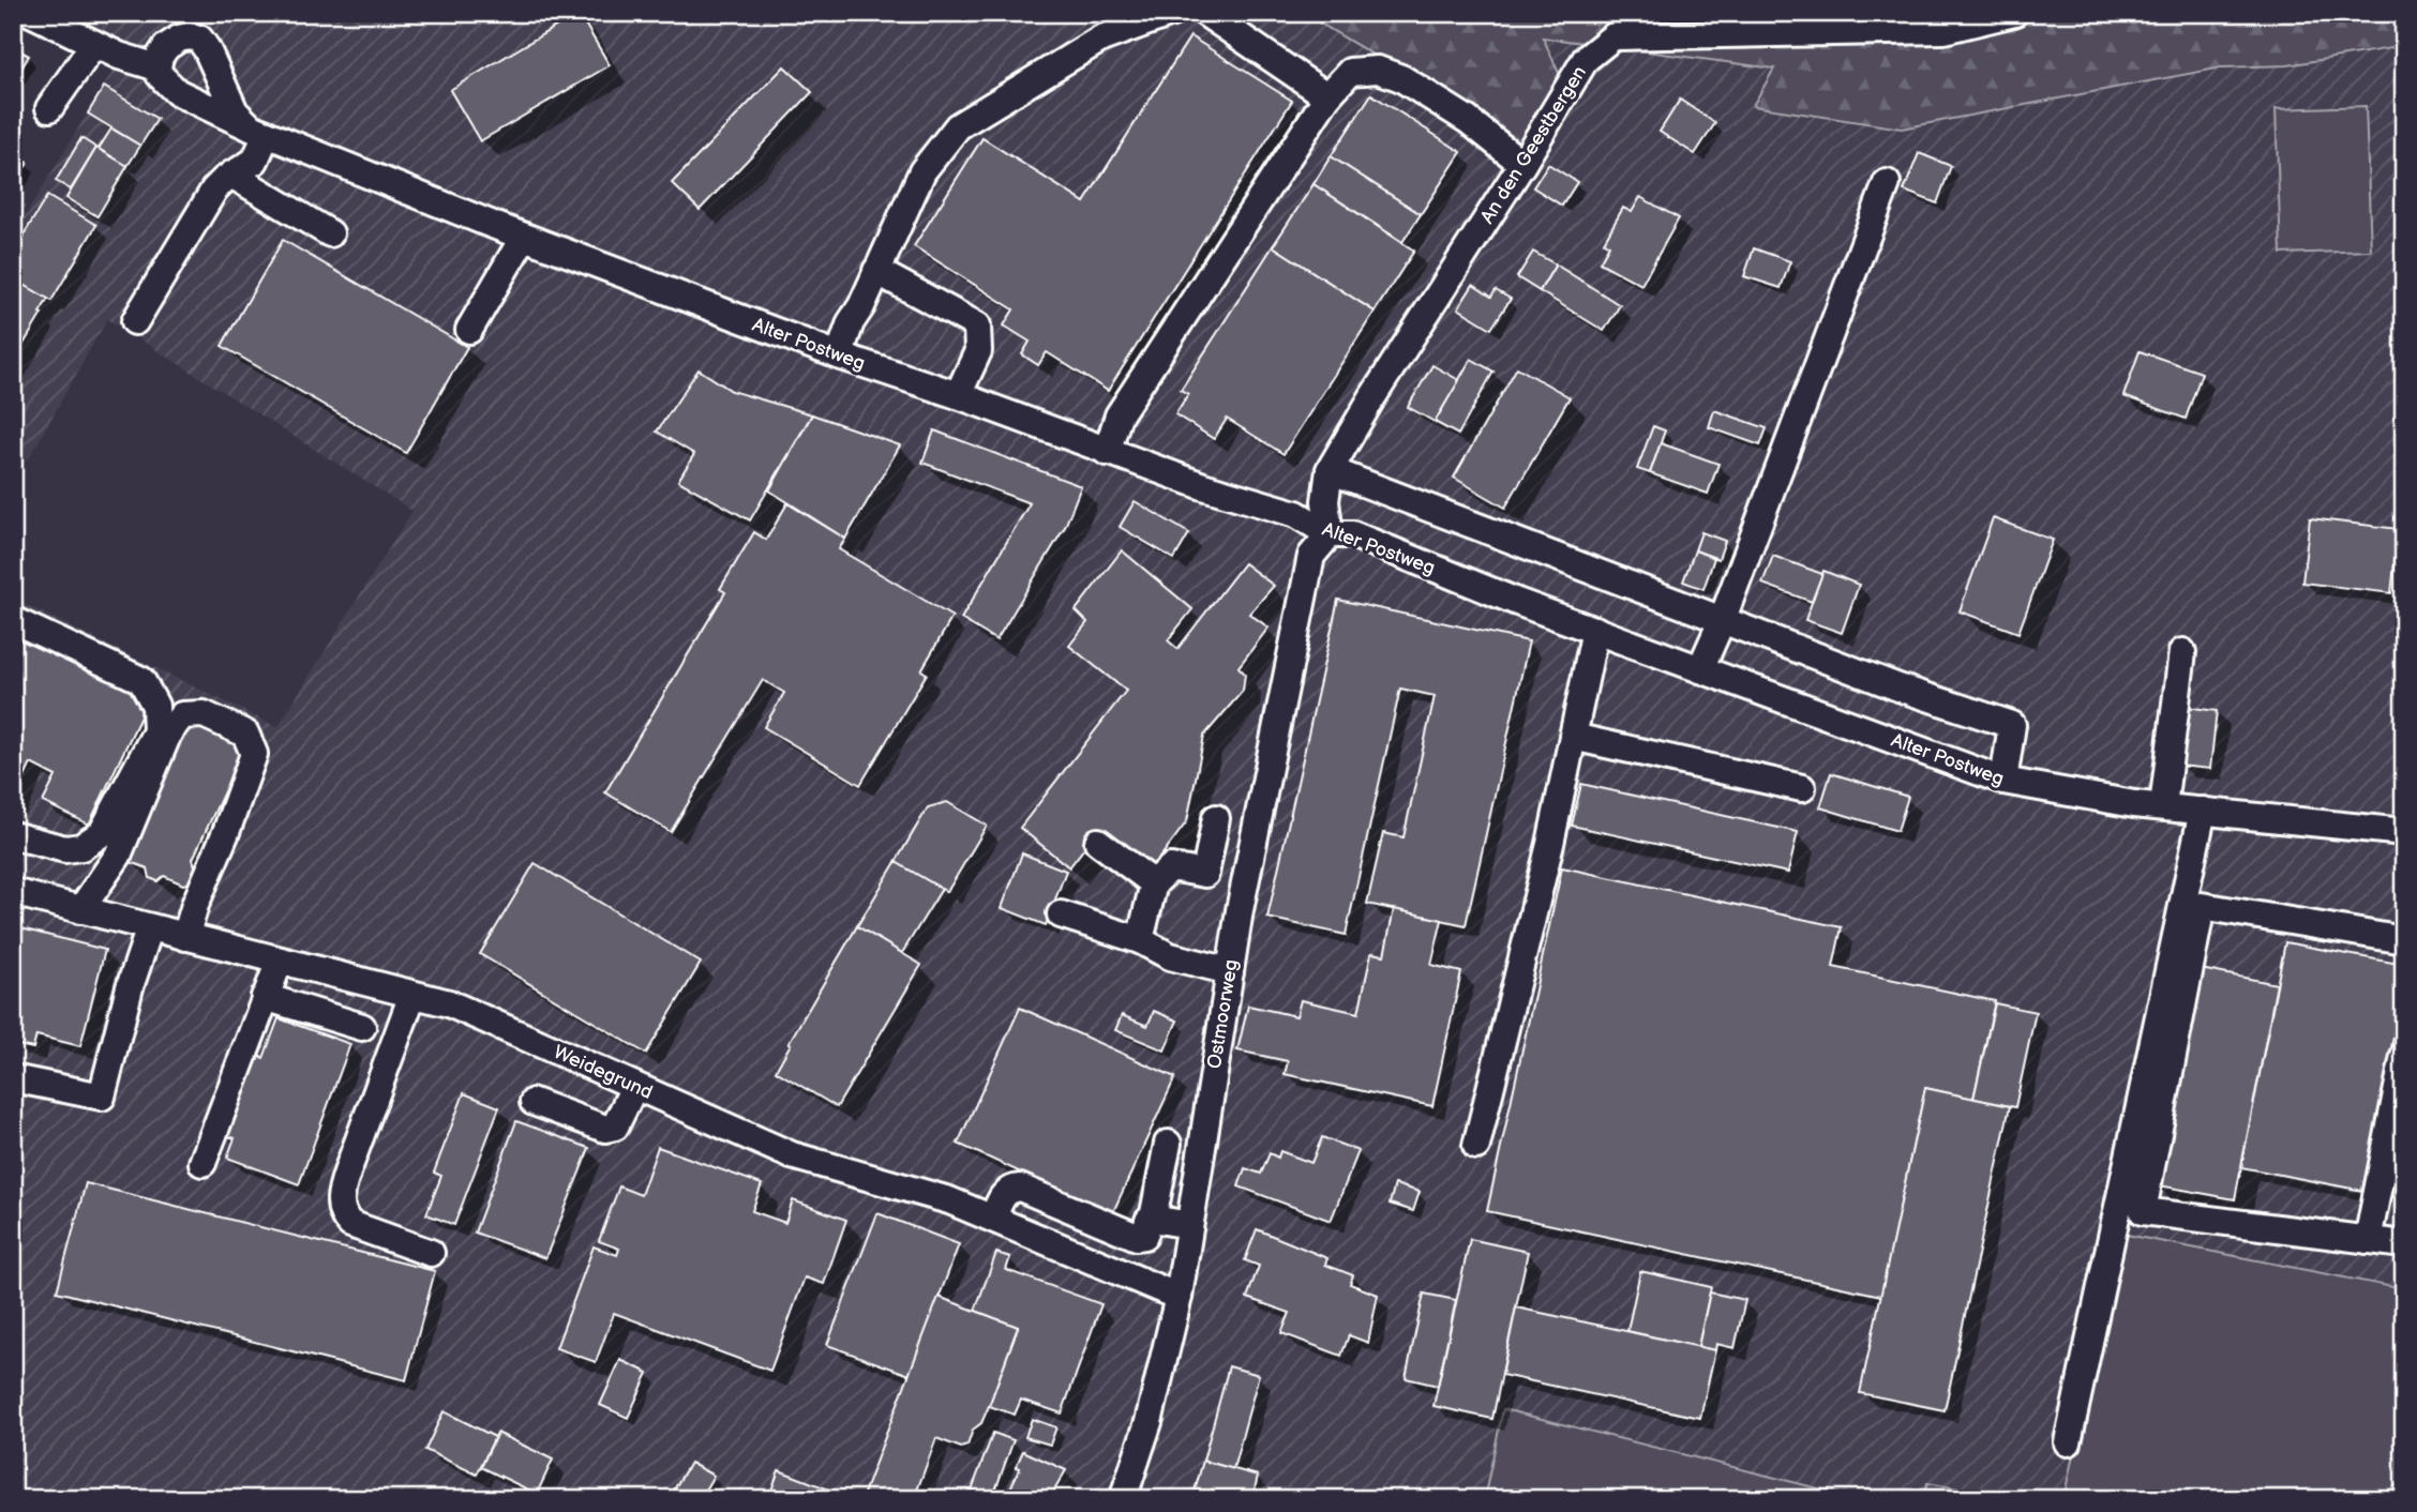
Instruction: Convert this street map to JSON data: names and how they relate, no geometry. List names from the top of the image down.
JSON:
{
  "streets": {
    "street": [
      "An den Geestbergen",
      "Alter Postweg",
      "Ostmoorweg",
      "Weidegrund"
    ]
  },
  "crossings": [
    ["An den Geestbergen", "Alter Postweg"],
    ["An den Geestbergen", "Ostmoorweg"],
    ["Alter Postweg", "Ostmoorweg"],
    ["Ostmoorweg", "Weidegrund"]
  ]
}
